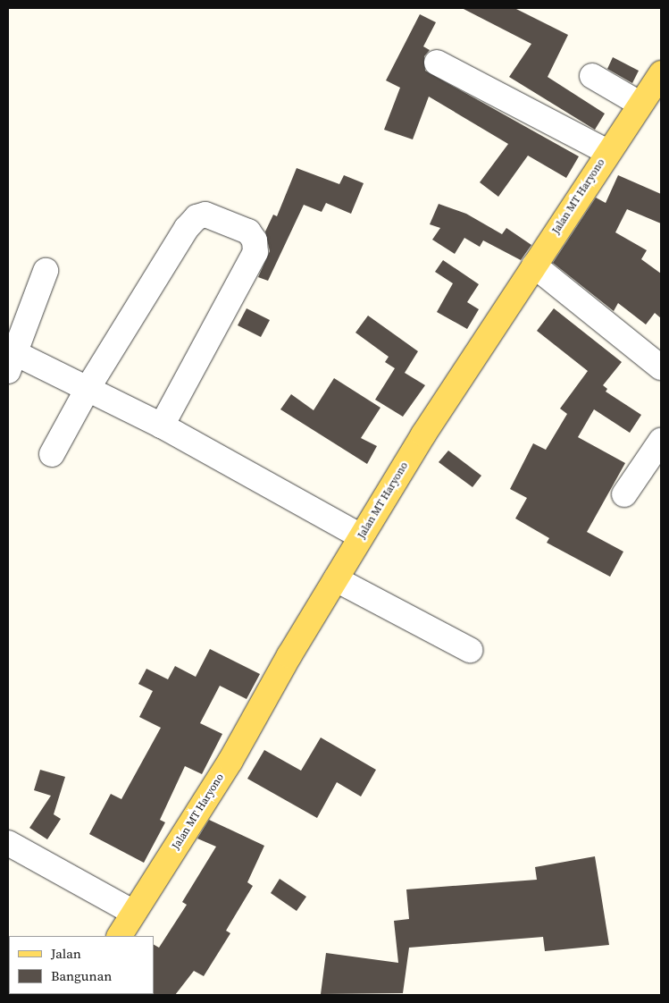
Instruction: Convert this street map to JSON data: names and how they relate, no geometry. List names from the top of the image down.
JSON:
{
  "streets": {
    "main road": ["Jalan MT Haryono"]
  },
  "legend": ["Jalan", "Bangunan"]
}
